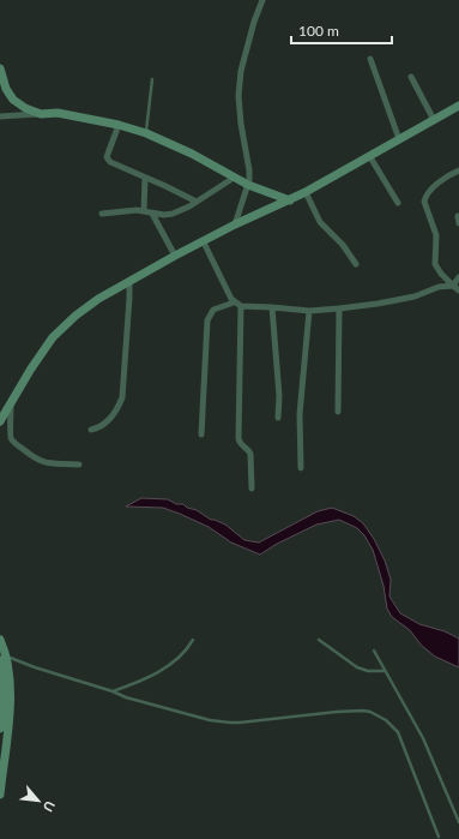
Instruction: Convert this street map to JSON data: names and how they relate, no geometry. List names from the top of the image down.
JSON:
{
  "scale_bar": "100 m",
  "north": "bottom right"
}
